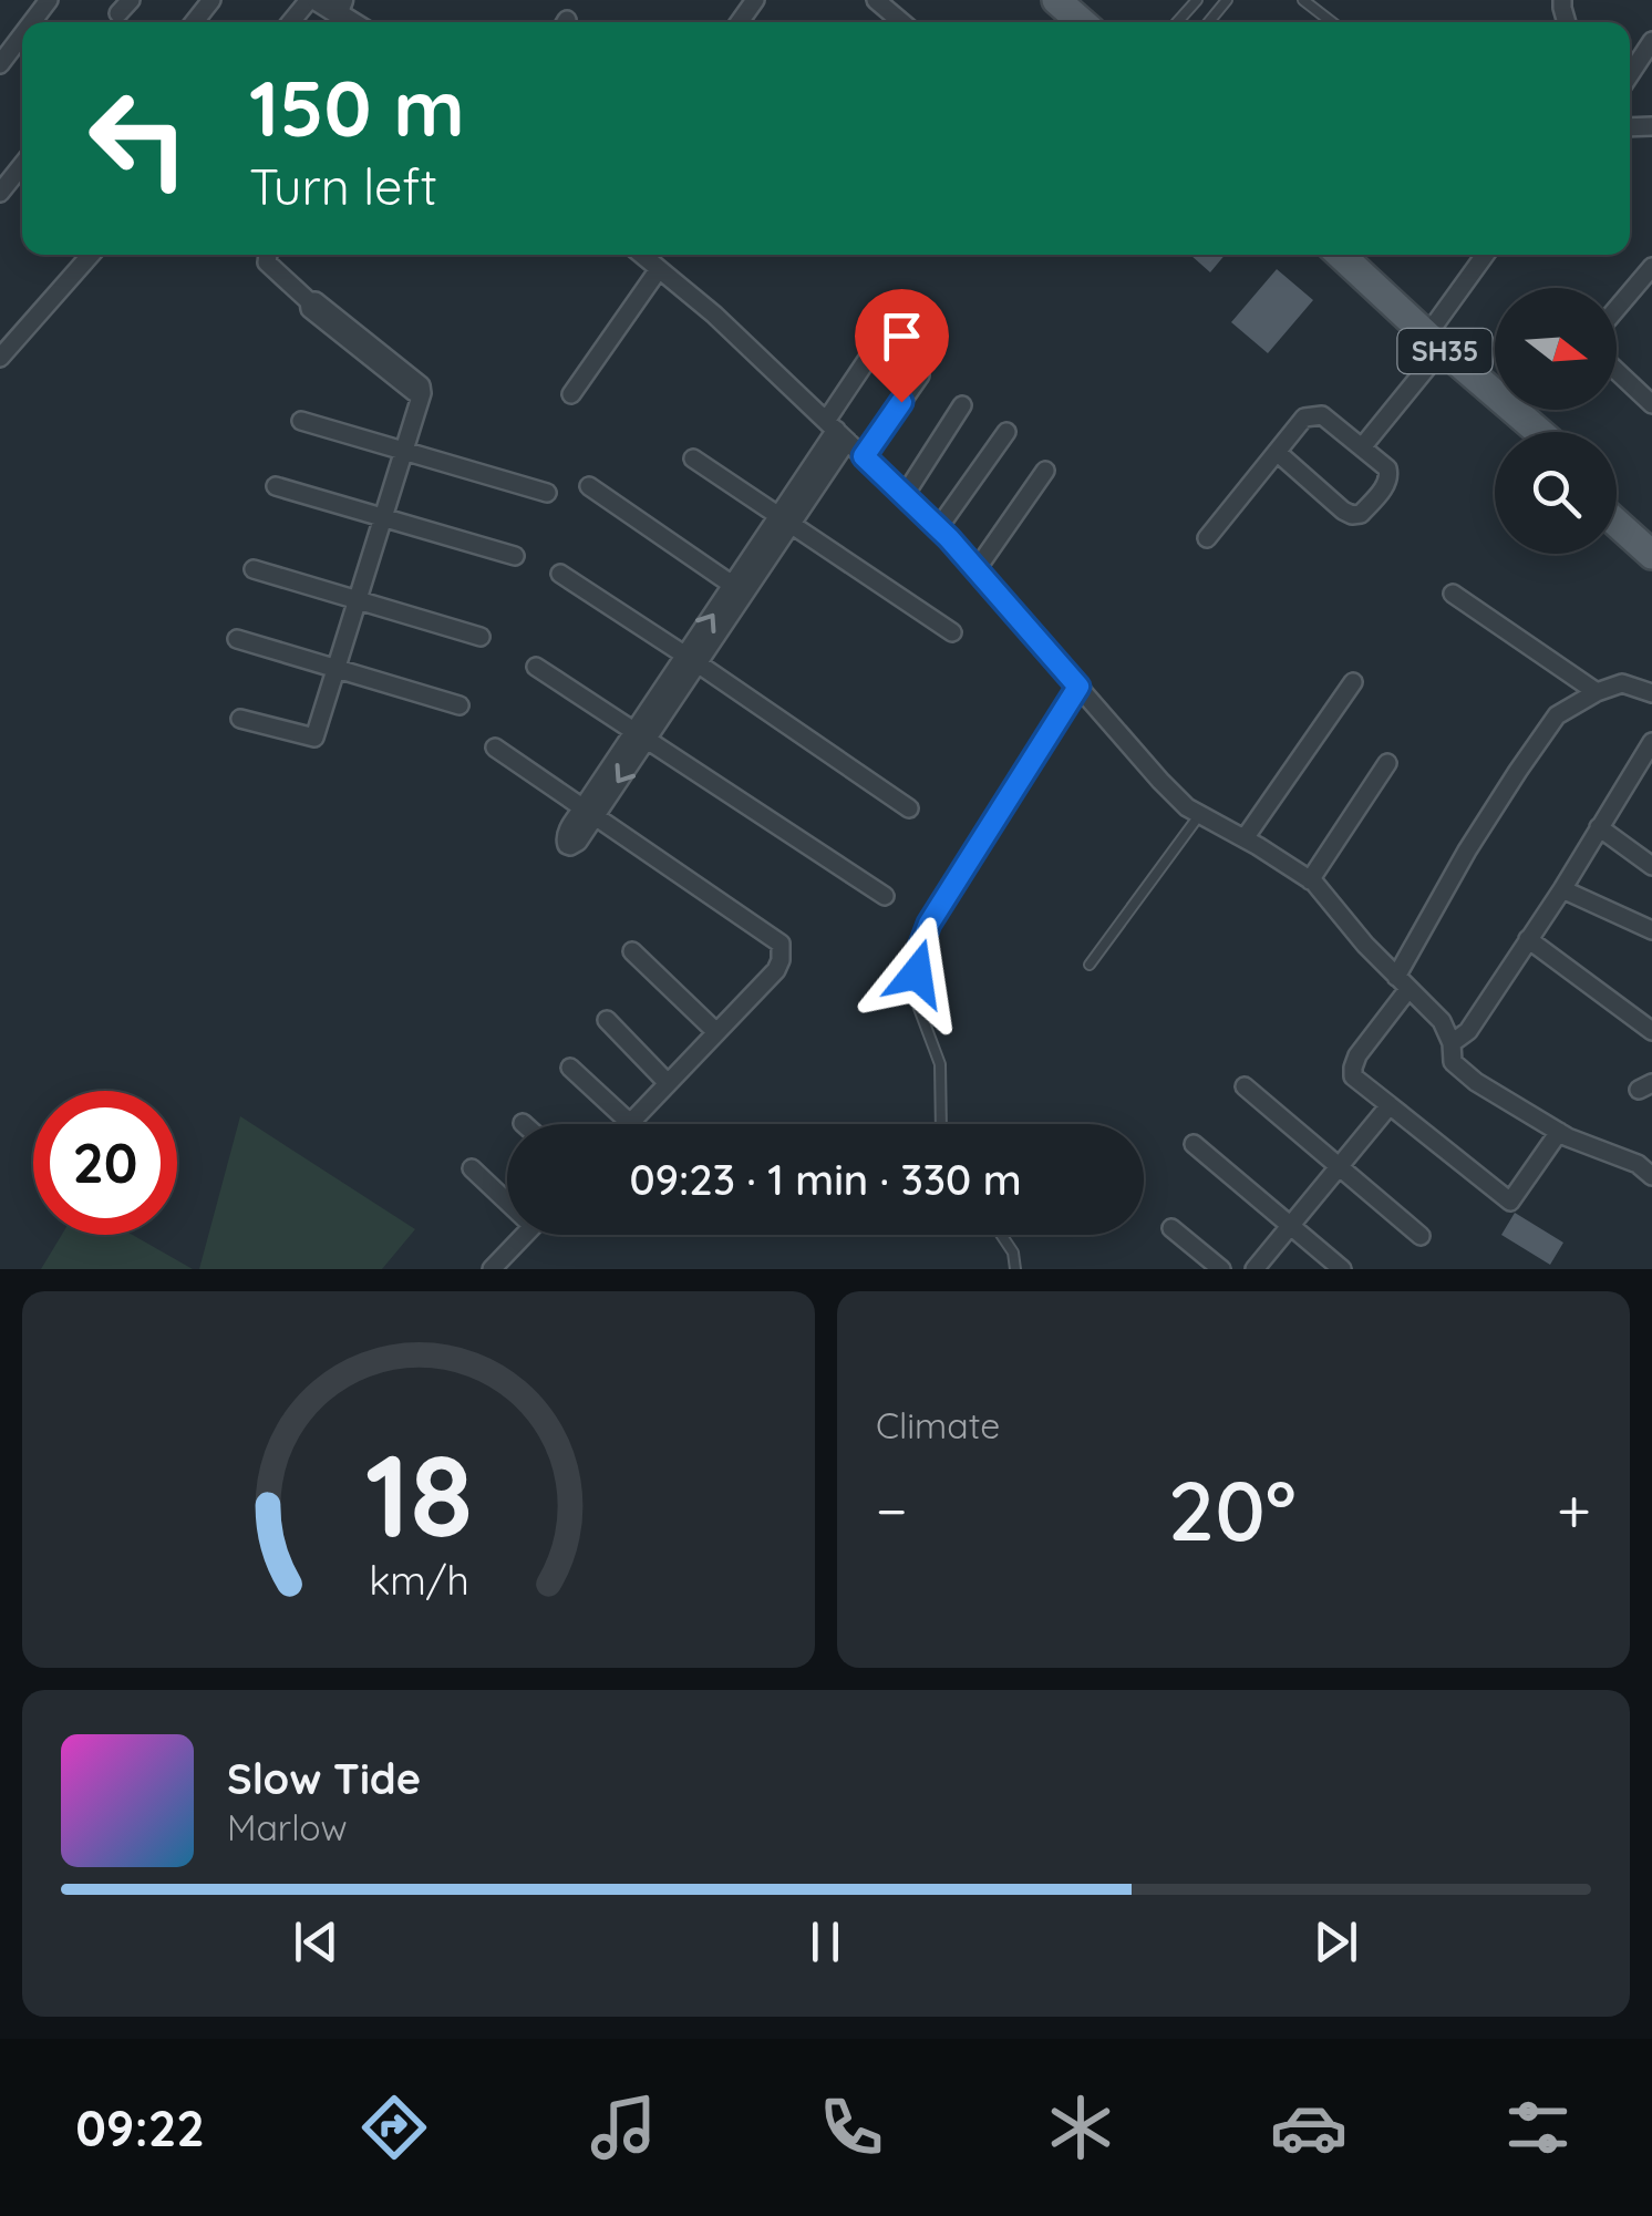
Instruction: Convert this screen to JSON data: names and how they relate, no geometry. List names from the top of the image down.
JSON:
{
  "streets": {
    "main road": ["SH35"]
  },
  "north": "right",
  "page": {
    "turn": ["150 m", "Turn left"],
    "limit": "20",
    "trip": "09:23 · 1 min · 330 m",
    "tile": "Climate",
    "heat": ["−", "20°", "+"],
    "song": ["Slow Tide", "Marlow"],
    "tabs": "09:22",
    "gauge": ["18", "km/h"]
  }
}
